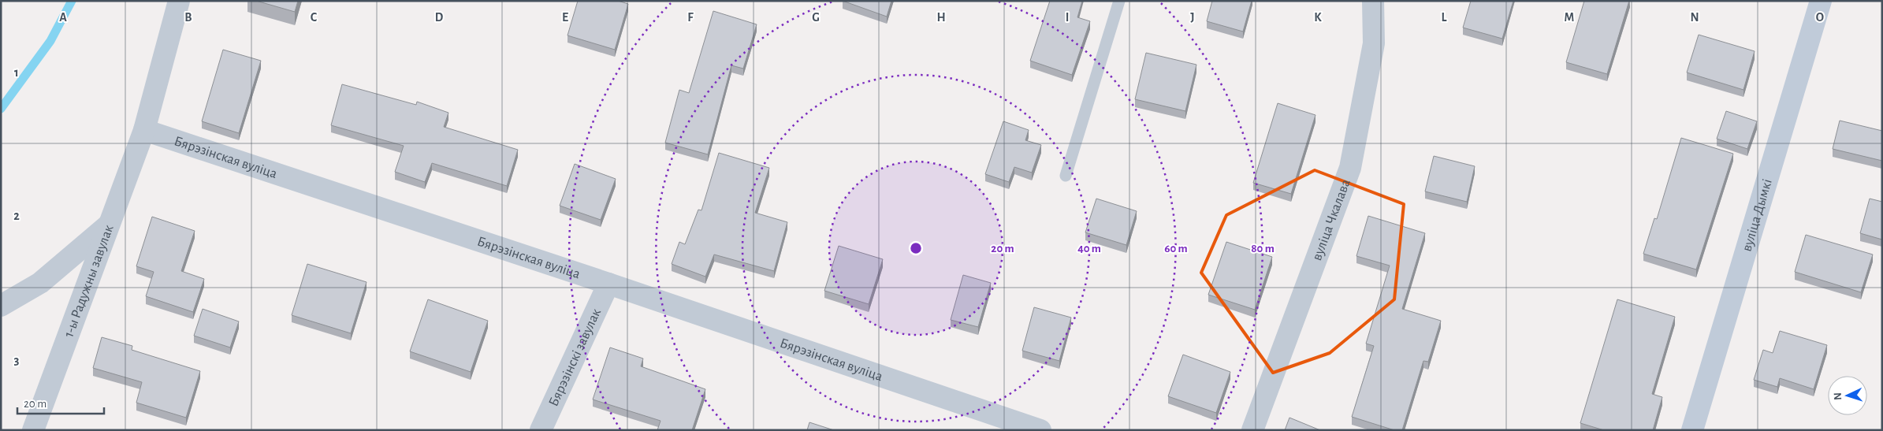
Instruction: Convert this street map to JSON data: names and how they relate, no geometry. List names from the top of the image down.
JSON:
{
  "streets": {
    "main road": ["вуліца Дымкі"],
    "street": [
      "Бярэзінская вуліца",
      "вуліца Чкалава",
      "1-ы Радужны завулак",
      "Бярэзінскі завулак"
    ]
  },
  "crossings": [
    ["Бярэзінская вуліца", "1-ы Радужны завулак"],
    ["Бярэзінская вуліца", "Бярэзінскі завулак"]
  ],
  "scale_bar": "20 m",
  "north": "left",
  "grid": {
    "columns": [
      "A",
      "B",
      "C",
      "D",
      "E",
      "F",
      "G",
      "H",
      "I",
      "J",
      "K",
      "L",
      "M",
      "N",
      "O"
    ],
    "rows": ["1", "2", "3"]
  },
  "rings": [
    "20 m",
    "40 m",
    "60 m",
    "80 m"
  ]
}
